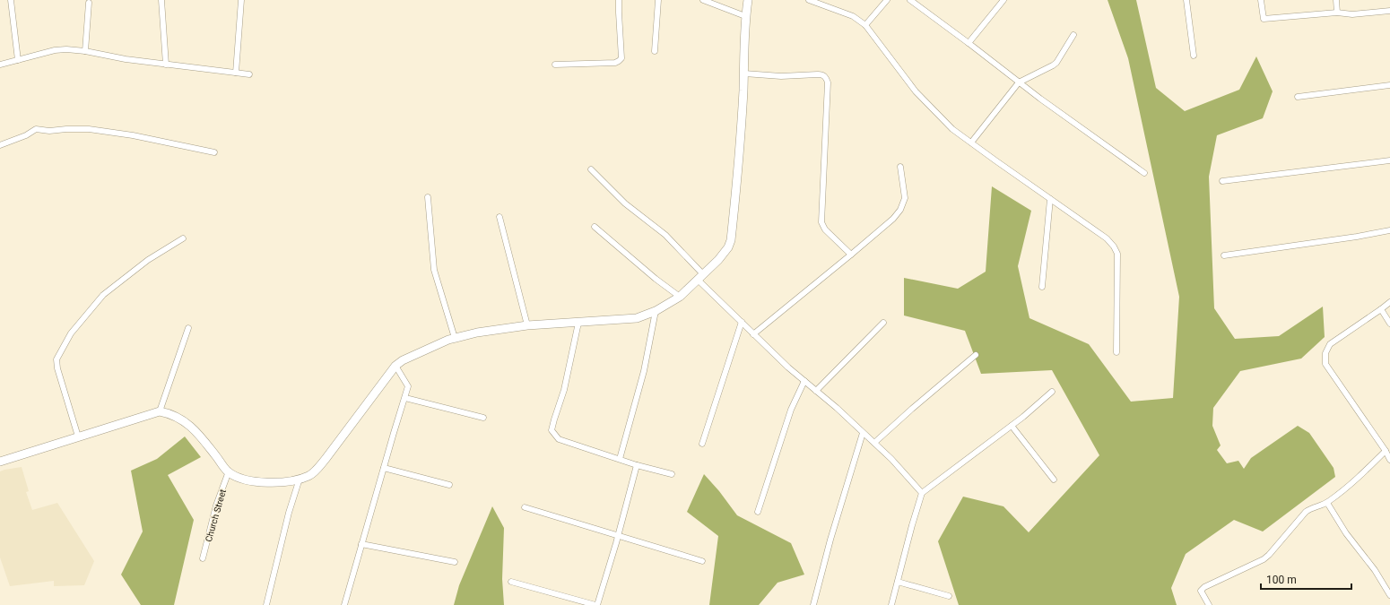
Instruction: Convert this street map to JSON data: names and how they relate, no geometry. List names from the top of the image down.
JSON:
{
  "streets": {
    "street": ["Church Street"]
  },
  "scale_bar": "100 m"
}
